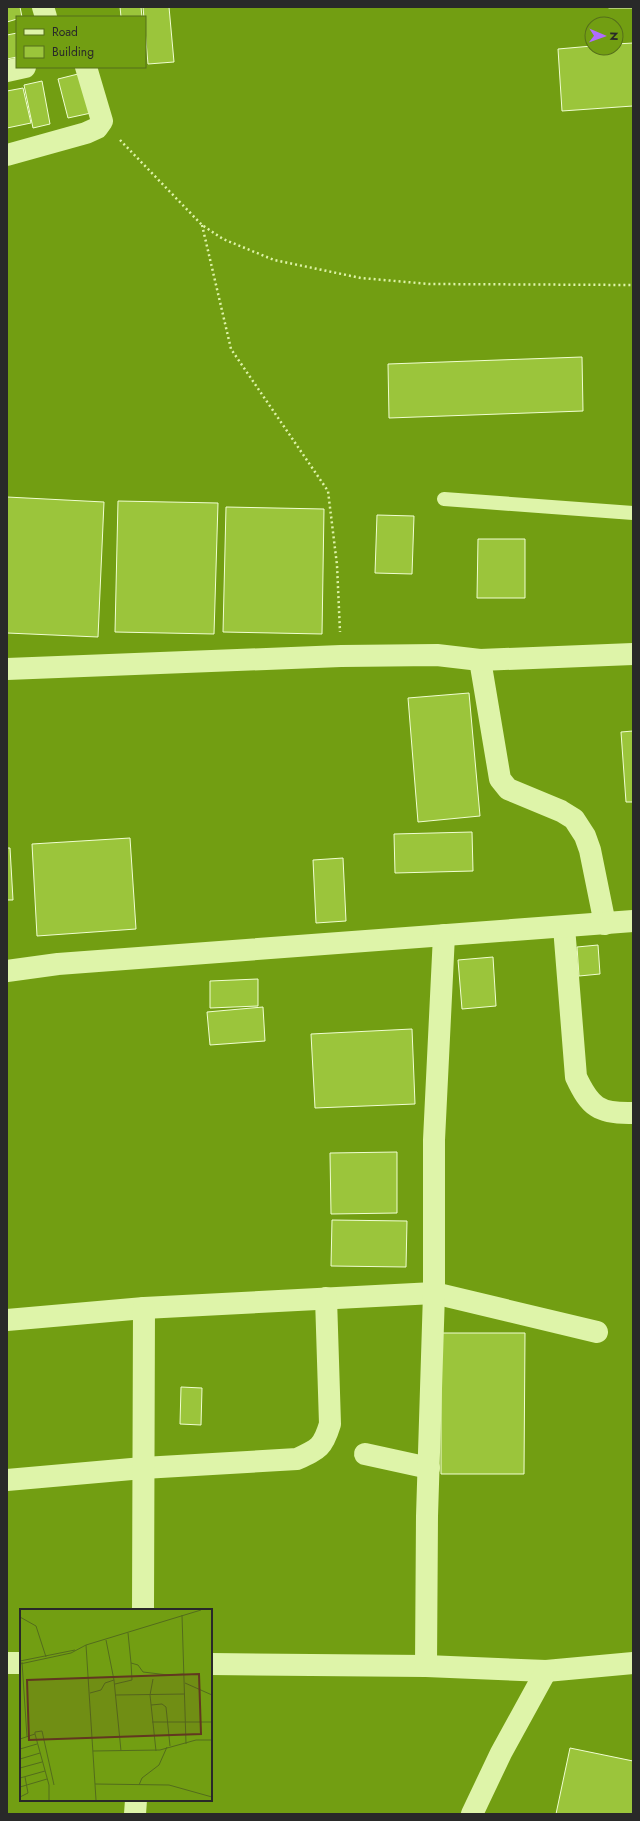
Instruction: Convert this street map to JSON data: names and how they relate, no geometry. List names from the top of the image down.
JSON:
{
  "legend": ["Road", "Building"],
  "north": "right"
}
